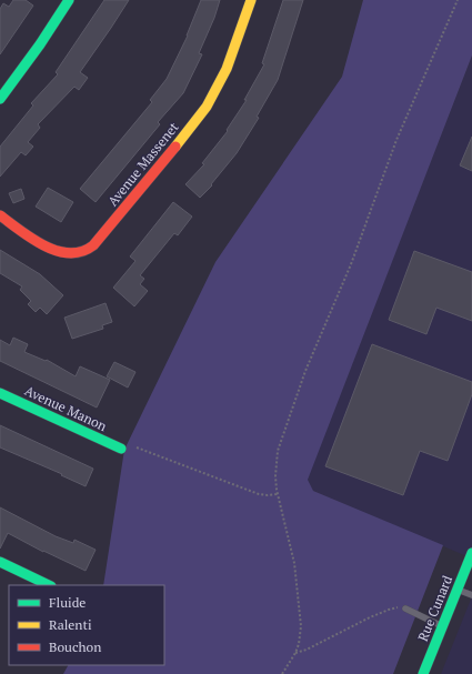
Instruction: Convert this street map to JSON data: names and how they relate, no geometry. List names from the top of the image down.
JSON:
{
  "streets": {
    "street": ["Avenue Massenet", "Avenue Manon", "Rue Cunard"]
  },
  "legend": ["Fluide", "Ralenti", "Bouchon"]
}
